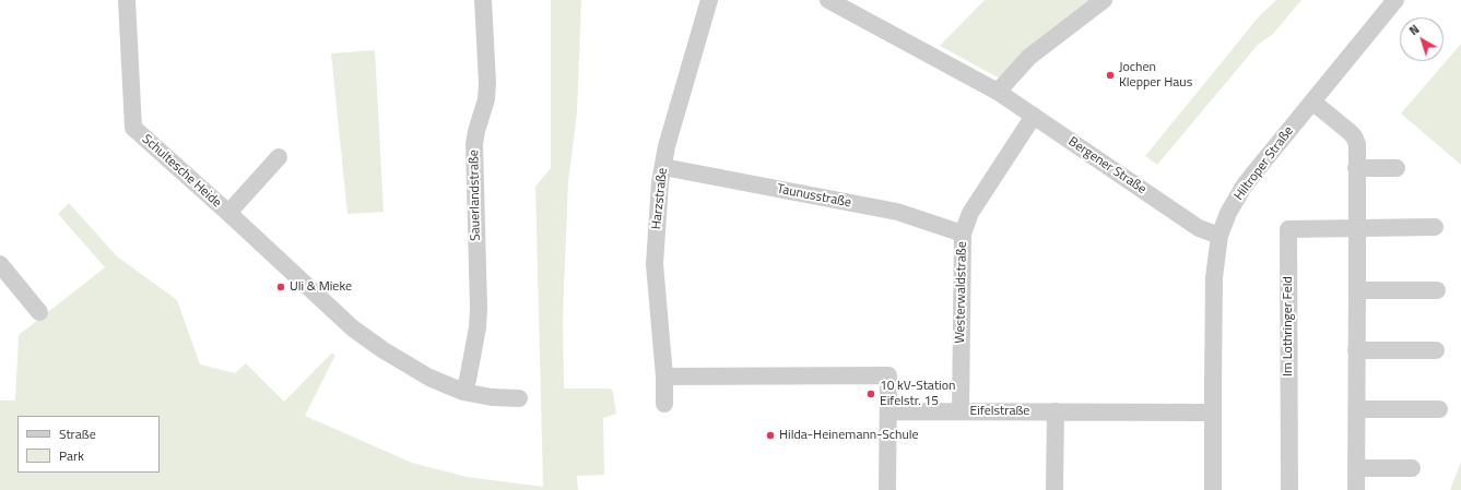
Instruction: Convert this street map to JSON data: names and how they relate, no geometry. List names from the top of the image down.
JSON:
{
  "streets": {
    "street": [
      "Hiltroper Straße",
      "Bergener Straße",
      "Schultesche Heide",
      "Sauerlandstraße",
      "Taunusstraße",
      "Harzstraße",
      "Westerwaldstraße",
      "Im Lothringer Feld",
      "Eifelstraße"
    ]
  },
  "crossings": [
    ["Hiltroper Straße", "Bergener Straße"],
    ["Hiltroper Straße", "Eifelstraße"],
    ["Bergener Straße", "Westerwaldstraße"],
    ["Schultesche Heide", "Sauerlandstraße"],
    ["Taunusstraße", "Harzstraße"],
    ["Taunusstraße", "Westerwaldstraße"],
    ["Westerwaldstraße", "Eifelstraße"]
  ],
  "places": [
    "Jochen Klepper Haus",
    "Uli & Mieke",
    "10 kV-Station Eifelstr. 15",
    "Hilda-Heinemann-Schule"
  ],
  "legend": ["Straße", "Park"],
  "north": "top left"
}
